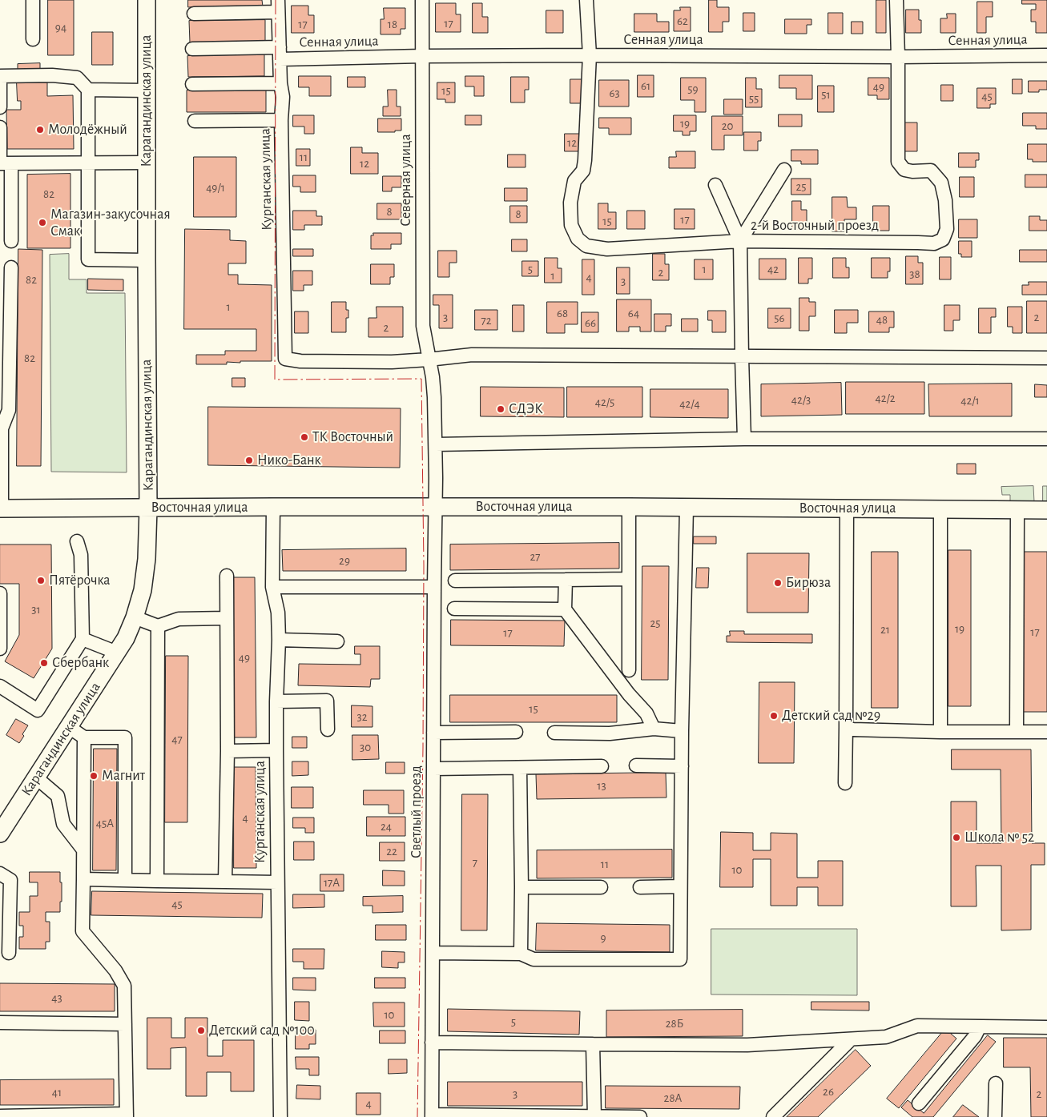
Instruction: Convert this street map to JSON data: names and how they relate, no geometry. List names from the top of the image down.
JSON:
{
  "streets": {
    "main road": ["Карагандинская улица", "Восточная улица"],
    "street": [
      "Сенная улица",
      "Курганская улица",
      "Северная улица",
      "2-й Восточный проезд",
      "Светлый проезд"
    ]
  },
  "crossings": [
    ["Сенная улица", "Курганская улица"],
    ["Сенная улица", "Северная улица"],
    ["Сенная улица", "2-й Восточный проезд"],
    ["Карагандинская улица", "Восточная улица"],
    ["Курганская улица", "Северная улица"],
    ["Курганская улица", "Восточная улица"],
    ["Северная улица", "Светлый проезд"],
    ["Восточная улица", "Светлый проезд"]
  ],
  "places": [
    "Молодёжный",
    "Магазин-закусочная Смак",
    "СДЭК",
    "ТК Восточный",
    "Нико-Банк",
    "Пятёрочка",
    "Бирюза",
    "Сбербанк",
    "Детский сад №29",
    "Магнит",
    "Школа № 52",
    "Детский сад №100"
  ],
  "house_numbers": [
    "62",
    "17",
    "17",
    "18",
    "94",
    "61",
    "49",
    "59",
    "15",
    "63",
    "51",
    "45",
    "55",
    "19",
    "20",
    "12",
    "11",
    "12",
    "25",
    "49/1",
    "82",
    "8",
    "8",
    "17",
    "15",
    "5",
    "1",
    "42",
    "2",
    "38",
    "1",
    "4",
    "82",
    "3",
    "1",
    "68",
    "64",
    "3",
    "2",
    "56",
    "48",
    "72",
    "66",
    "2",
    "82",
    "42/2",
    "42/3",
    "42/1",
    "42/5",
    "42/4",
    "27",
    "29",
    "31",
    "25",
    "19",
    "21",
    "17",
    "17",
    "49",
    "15",
    "32",
    "47",
    "30",
    "13",
    "4",
    "45А",
    "24",
    "22",
    "7",
    "11",
    "10",
    "17А",
    "45",
    "9",
    "43",
    "10",
    "5",
    "28Б",
    "26",
    "41",
    "3",
    "2",
    "28А",
    "4"
  ]
}
